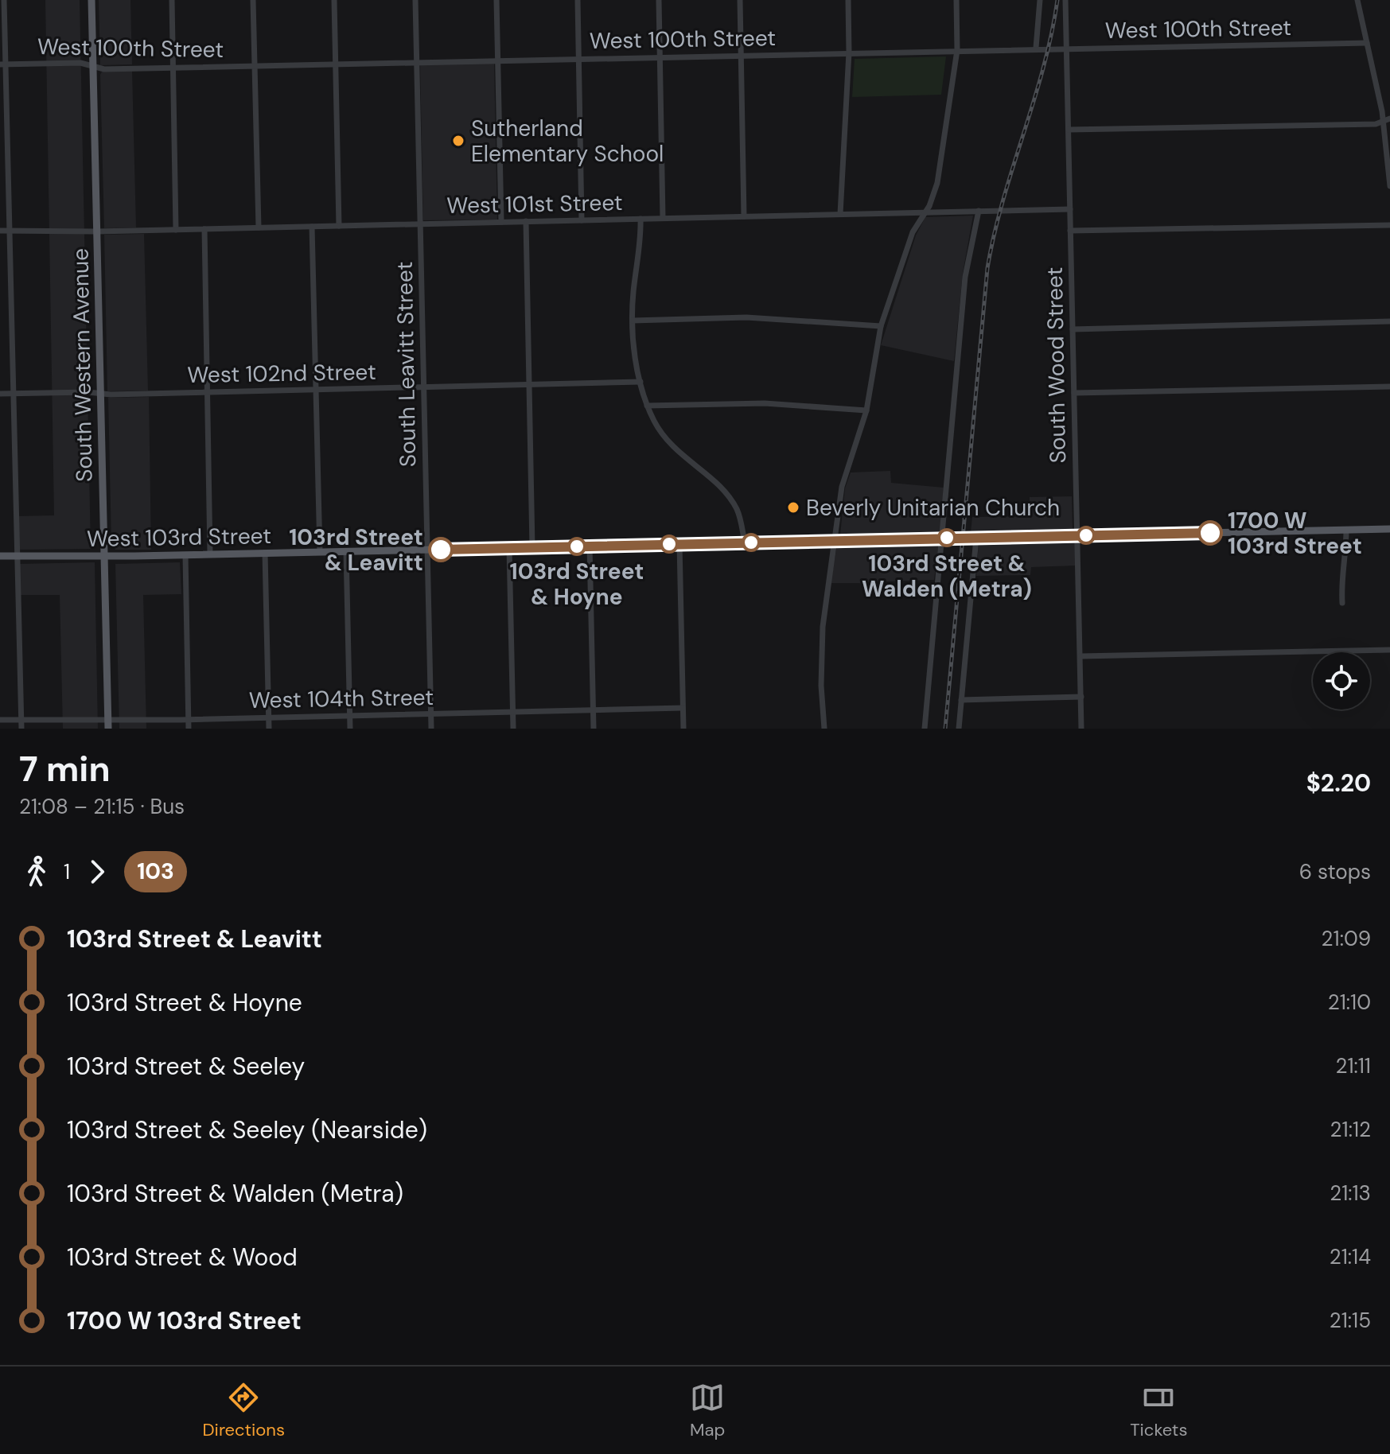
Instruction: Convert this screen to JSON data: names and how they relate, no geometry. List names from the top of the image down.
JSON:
{
  "streets": {
    "main road": ["South Western Avenue", "West 103rd Street"],
    "street": [
      "West 100th Street",
      "West 101st Street",
      "South Leavitt Street",
      "South Wood Street",
      "West 102nd Street",
      "West 104th Street"
    ]
  },
  "crossings": [
    ["West 100th Street", "South Leavitt Street"],
    ["West 100th Street", "South Western Avenue"],
    ["West 100th Street", "South Wood Street"],
    ["West 101st Street", "South Leavitt Street"],
    ["West 101st Street", "South Western Avenue"],
    ["West 101st Street", "South Wood Street"],
    ["South Leavitt Street", "West 102nd Street"],
    ["South Leavitt Street", "West 103rd Street"],
    ["South Leavitt Street", "West 104th Street"],
    ["South Western Avenue", "West 102nd Street"],
    ["South Western Avenue", "West 103rd Street"],
    ["South Western Avenue", "West 104th Street"],
    ["South Wood Street", "West 103rd Street"]
  ],
  "places": [
    "Sutherland Elementary School",
    "Beverly Unitarian Church",
    "1700 W 103rd Street",
    "103rd Street & Walden (Metra)",
    "103rd Street & Hoyne",
    "103rd Street & Leavitt"
  ],
  "lines": ["bus line 103"],
  "page": {
    "heading": ["7 min", "21:08 – 21:15 · Bus", "$2.20"],
    "legs": ["1", "103", "6 stops"],
    "list": [
      {
        "name": "103rd Street & Leavitt",
        "value": "21:09"
      },
      {
        "name": "103rd Street & Hoyne",
        "value": "21:10"
      },
      {
        "name": "103rd Street & Seeley",
        "value": "21:11"
      },
      {
        "name": "103rd Street & Seeley (Nearside)",
        "value": "21:12"
      },
      {
        "name": "103rd Street & Walden (Metra)",
        "value": "21:13"
      },
      {
        "name": "103rd Street & Wood",
        "value": "21:14"
      },
      {
        "name": "1700 W 103rd Street",
        "value": "21:15"
      }
    ],
    "tabs": ["Directions", "Map", "Tickets"]
  }
}
